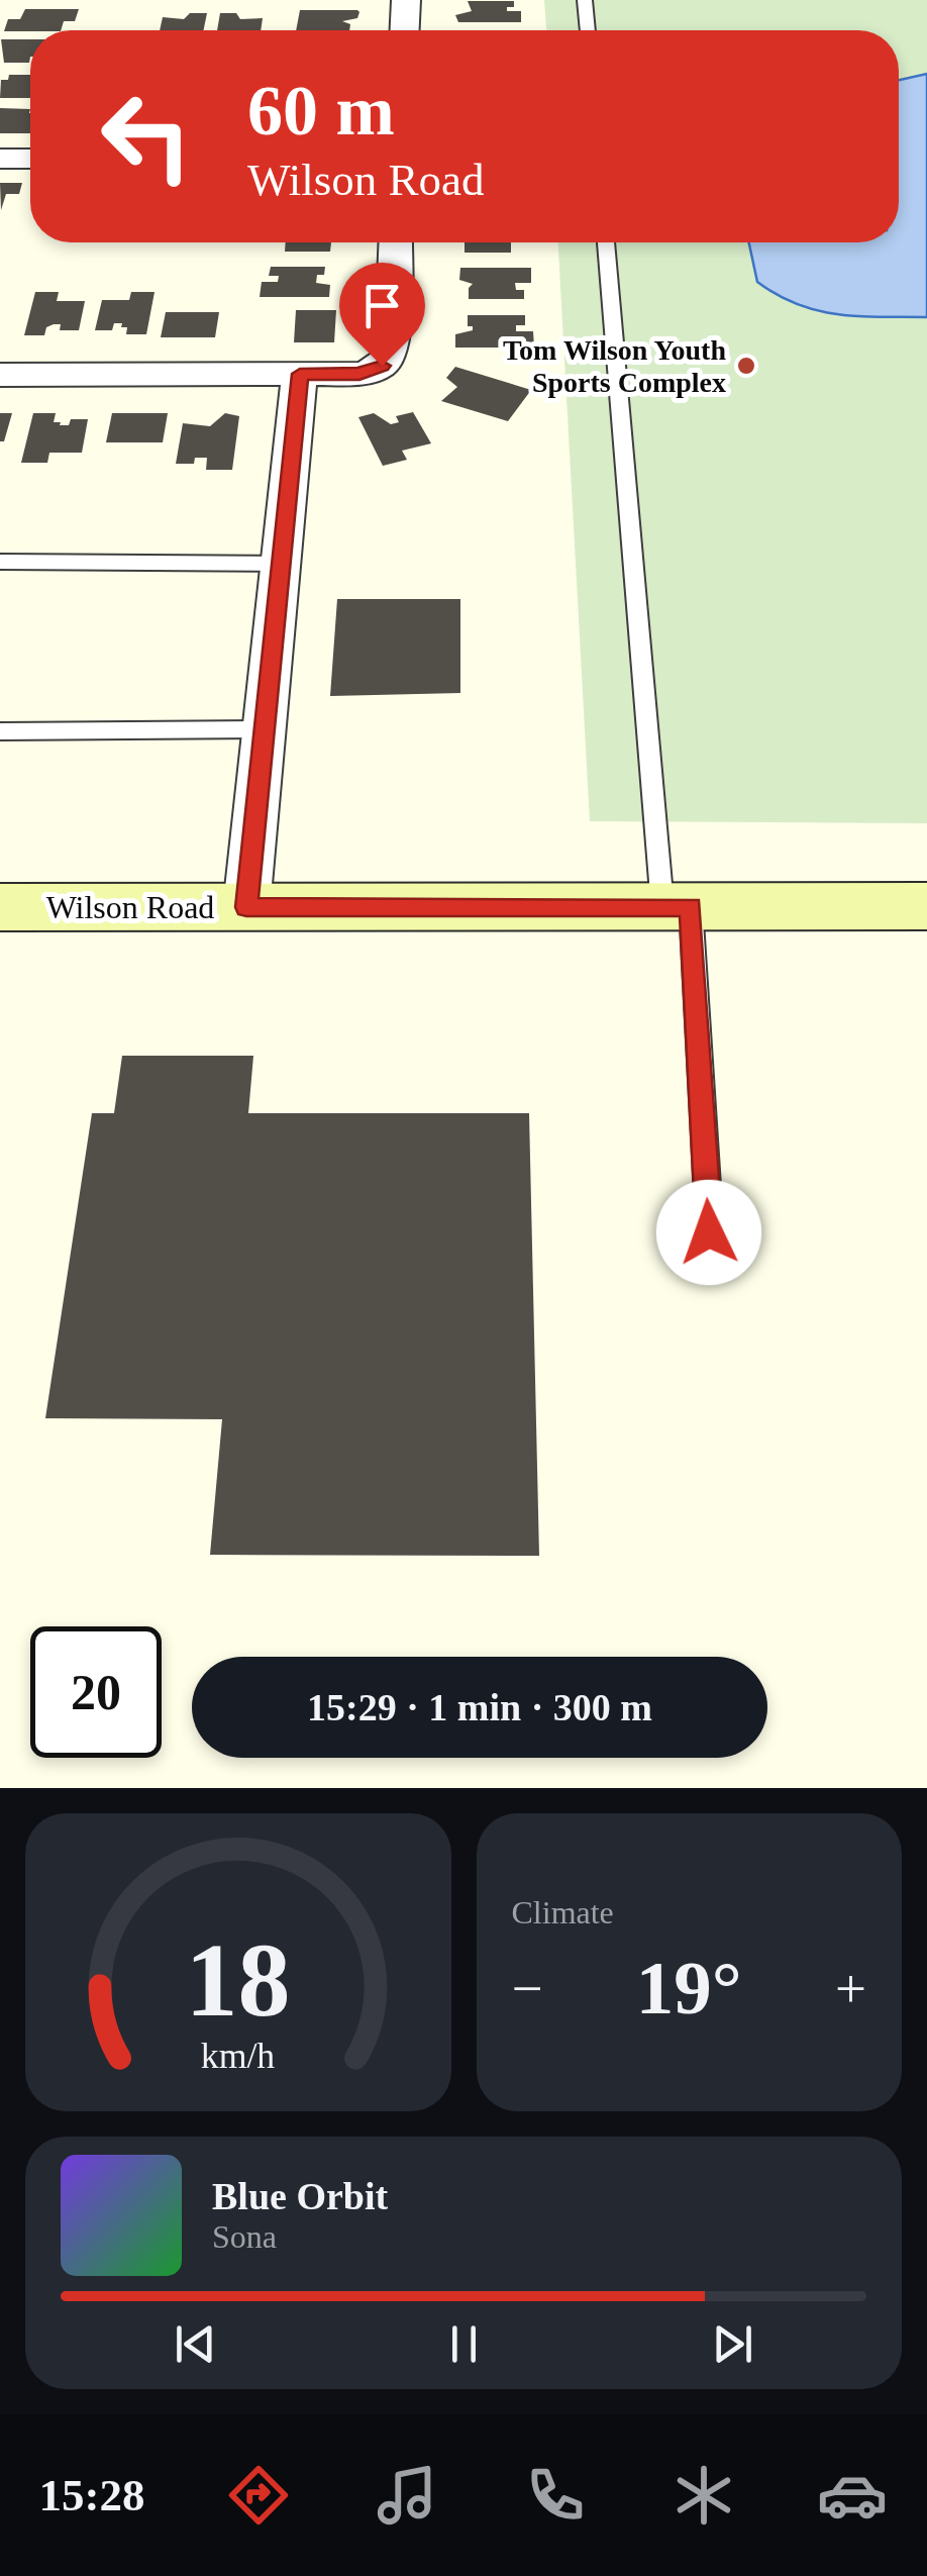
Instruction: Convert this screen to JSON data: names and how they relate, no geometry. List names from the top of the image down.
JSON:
{
  "streets": {
    "main road": ["Wilson Road"]
  },
  "places": ["Tom Wilson Youth Sports Complex"],
  "page": {
    "turn": ["60 m", "Wilson Road"],
    "limit": "20",
    "trip": "15:29 · 1 min · 300 m",
    "tile": "Climate",
    "heat": ["−", "19°", "+"],
    "song": ["Blue Orbit", "Sona"],
    "tabs": "15:28",
    "gauge": ["18", "km/h"]
  }
}
